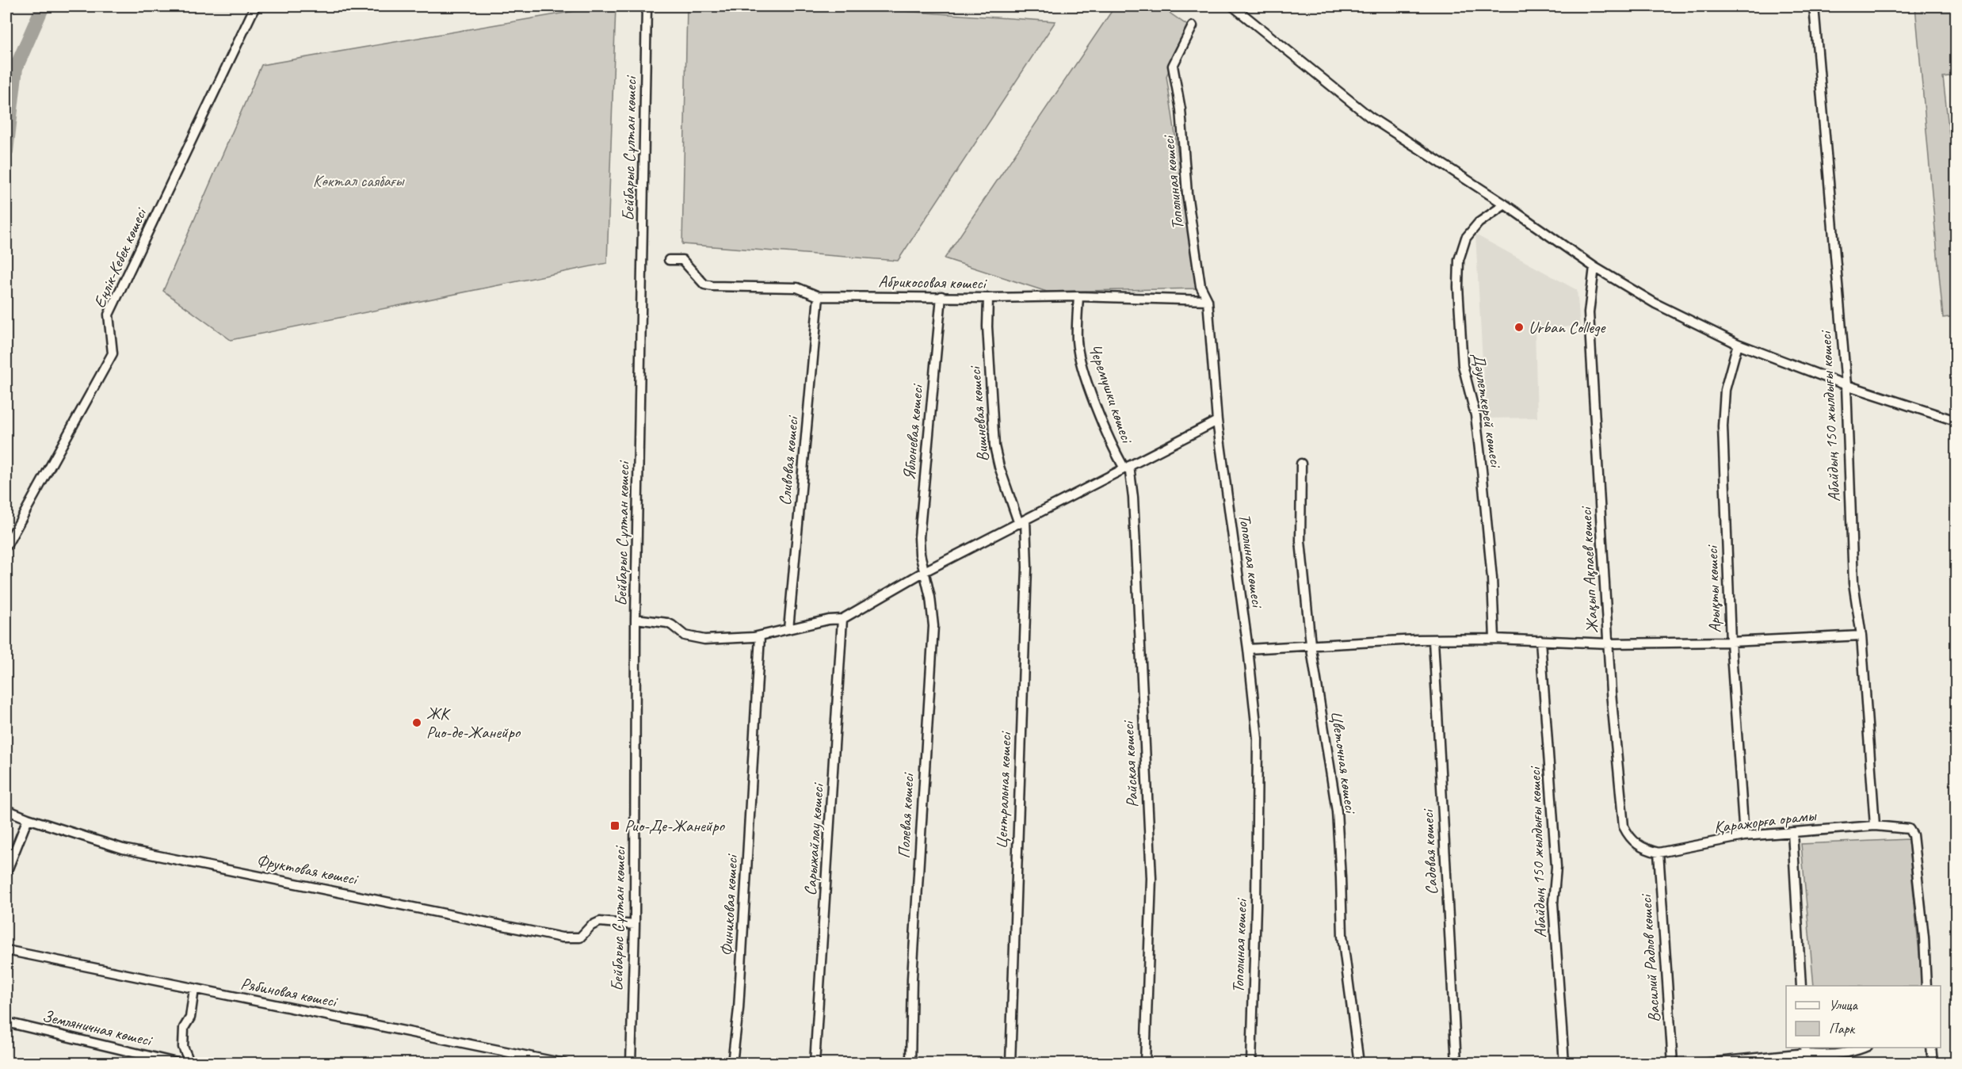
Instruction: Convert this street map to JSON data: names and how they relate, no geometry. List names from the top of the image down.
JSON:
{
  "streets": {
    "street": [
      "Бейбарыс Сұлтан көшесі",
      "Тополиная көшесі",
      "Еңлік-Кебек көшесі",
      "Абрикосовая көшесі",
      "Черемушки көшесі",
      "Дәулеткерей көшесі",
      "Вишневая көшесі",
      "Абайдың 150 жылдығы көшесі",
      "Яблоневая көшесі",
      "Сливовая көшесі",
      "Жақып Ақпаев көшесі",
      "Арықты көшесі",
      "Цветочная көшесі",
      "Райская көшесі",
      "Центральная көшесі",
      "Полевая көшесі",
      "Қаражорға орамы",
      "Сарыжайлау көшесі",
      "Садовая көшесі",
      "Фруктовая көшесі",
      "Финиковая көшесі",
      "Василий Радлов көшесі",
      "Рябиновая көшесі",
      "Земляничная көшесі"
    ]
  },
  "crossings": [
    ["Бейбарыс Сұлтан көшесі", "Фруктовая көшесі"],
    ["Тополиная көшесі", "Абрикосовая көшесі"],
    ["Абрикосовая көшесі", "Черемушки көшесі"],
    ["Абрикосовая көшесі", "Вишневая көшесі"],
    ["Абрикосовая көшесі", "Яблоневая көшесі"],
    ["Абрикосовая көшесі", "Сливовая көшесі"],
    ["Черемушки көшесі", "Райская көшесі"],
    ["Вишневая көшесі", "Центральная көшесі"],
    ["Абайдың 150 жылдығы көшесі", "Қаражорға орамы"],
    ["Яблоневая көшесі", "Полевая көшесі"],
    ["Жақып Ақпаев көшесі", "Қаражорға орамы"],
    ["Жақып Ақпаев көшесі", "Василий Радлов көшесі"],
    ["Арықты көшесі", "Қаражорға орамы"],
    ["Қаражорға орамы", "Василий Радлов көшесі"]
  ],
  "parks": ["Көктал саябағы"],
  "places": {
    "other": ["Urban College", "ЖК Рио-де-Жанейро"],
    "transit": ["Рио-Де-Жанейро"]
  },
  "legend": ["Улица", "Парк"]
}
